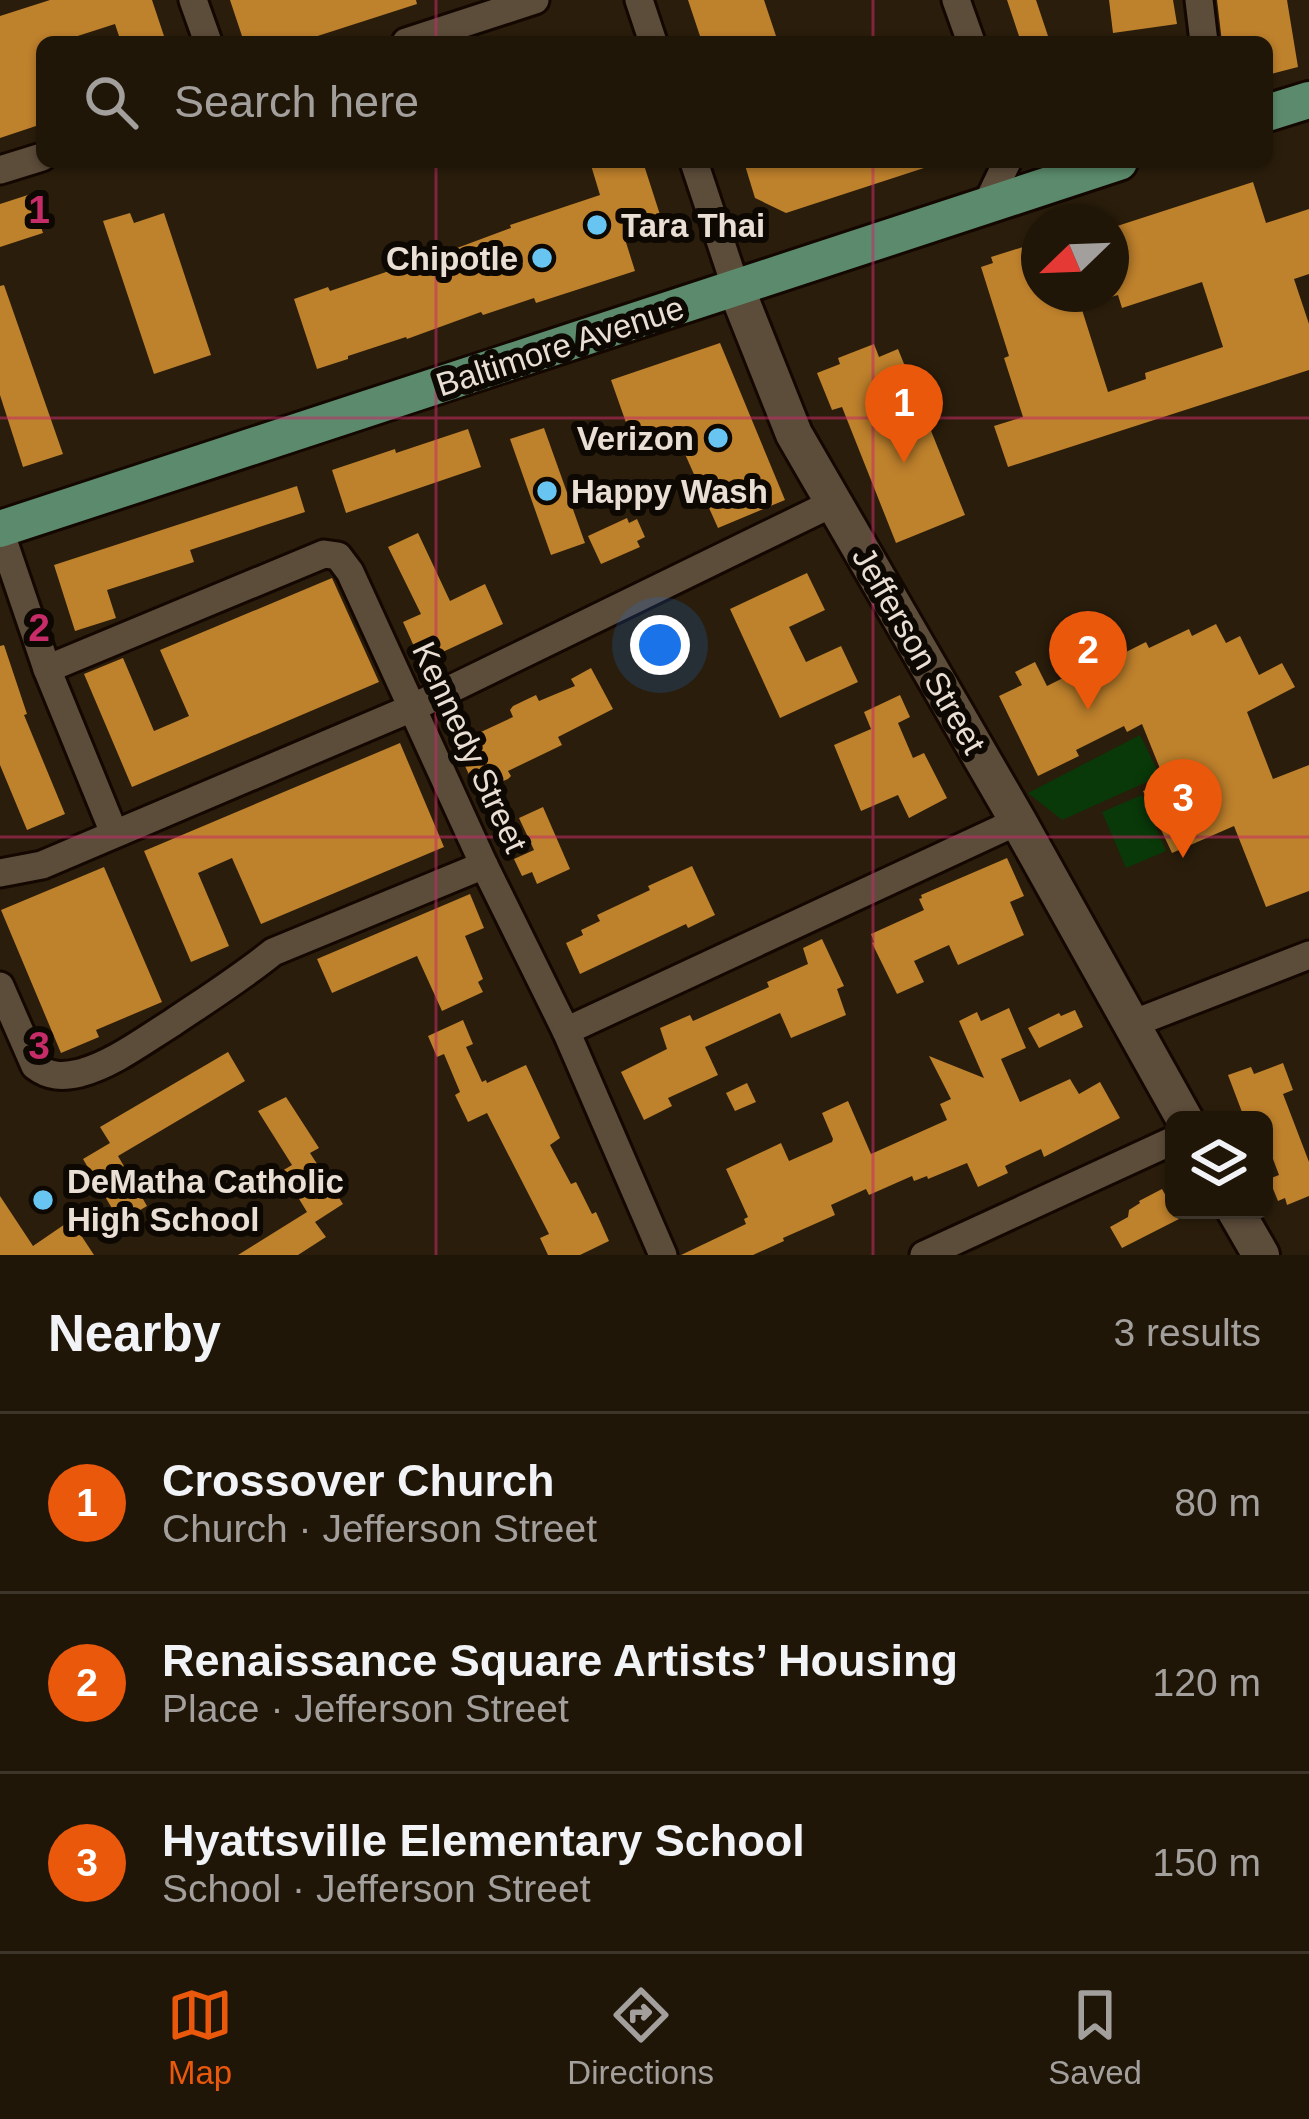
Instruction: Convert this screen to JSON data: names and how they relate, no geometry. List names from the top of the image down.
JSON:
{
  "streets": {
    "main road": ["Baltimore Avenue"],
    "street": ["Jefferson Street", "Kennedy Street"]
  },
  "crossings": [
    ["Baltimore Avenue", "Jefferson Street"]
  ],
  "places": [
    "Tara Thai",
    "Chipotle",
    "Verizon",
    "Happy Wash",
    "DeMatha Catholic High School"
  ],
  "north": "bottom left",
  "page": {
    "search": "Search here",
    "pins": ["1", "2", "3"],
    "heading": ["Nearby", "3 results"],
    "list": [
      {
        "mark": "1",
        "name": "Crossover Church",
        "note": "Church · Jefferson Street",
        "value": "80 m"
      },
      {
        "mark": "2",
        "name": "Renaissance Square Artists’ Housing",
        "note": "Place · Jefferson Street",
        "value": "120 m"
      },
      {
        "mark": "3",
        "name": "Hyattsville Elementary School",
        "note": "School · Jefferson Street",
        "value": "150 m"
      }
    ],
    "nav": ["Map", "Directions", "Saved"]
  },
  "grid": {
    "rows": ["1", "2", "3"]
  }
}
